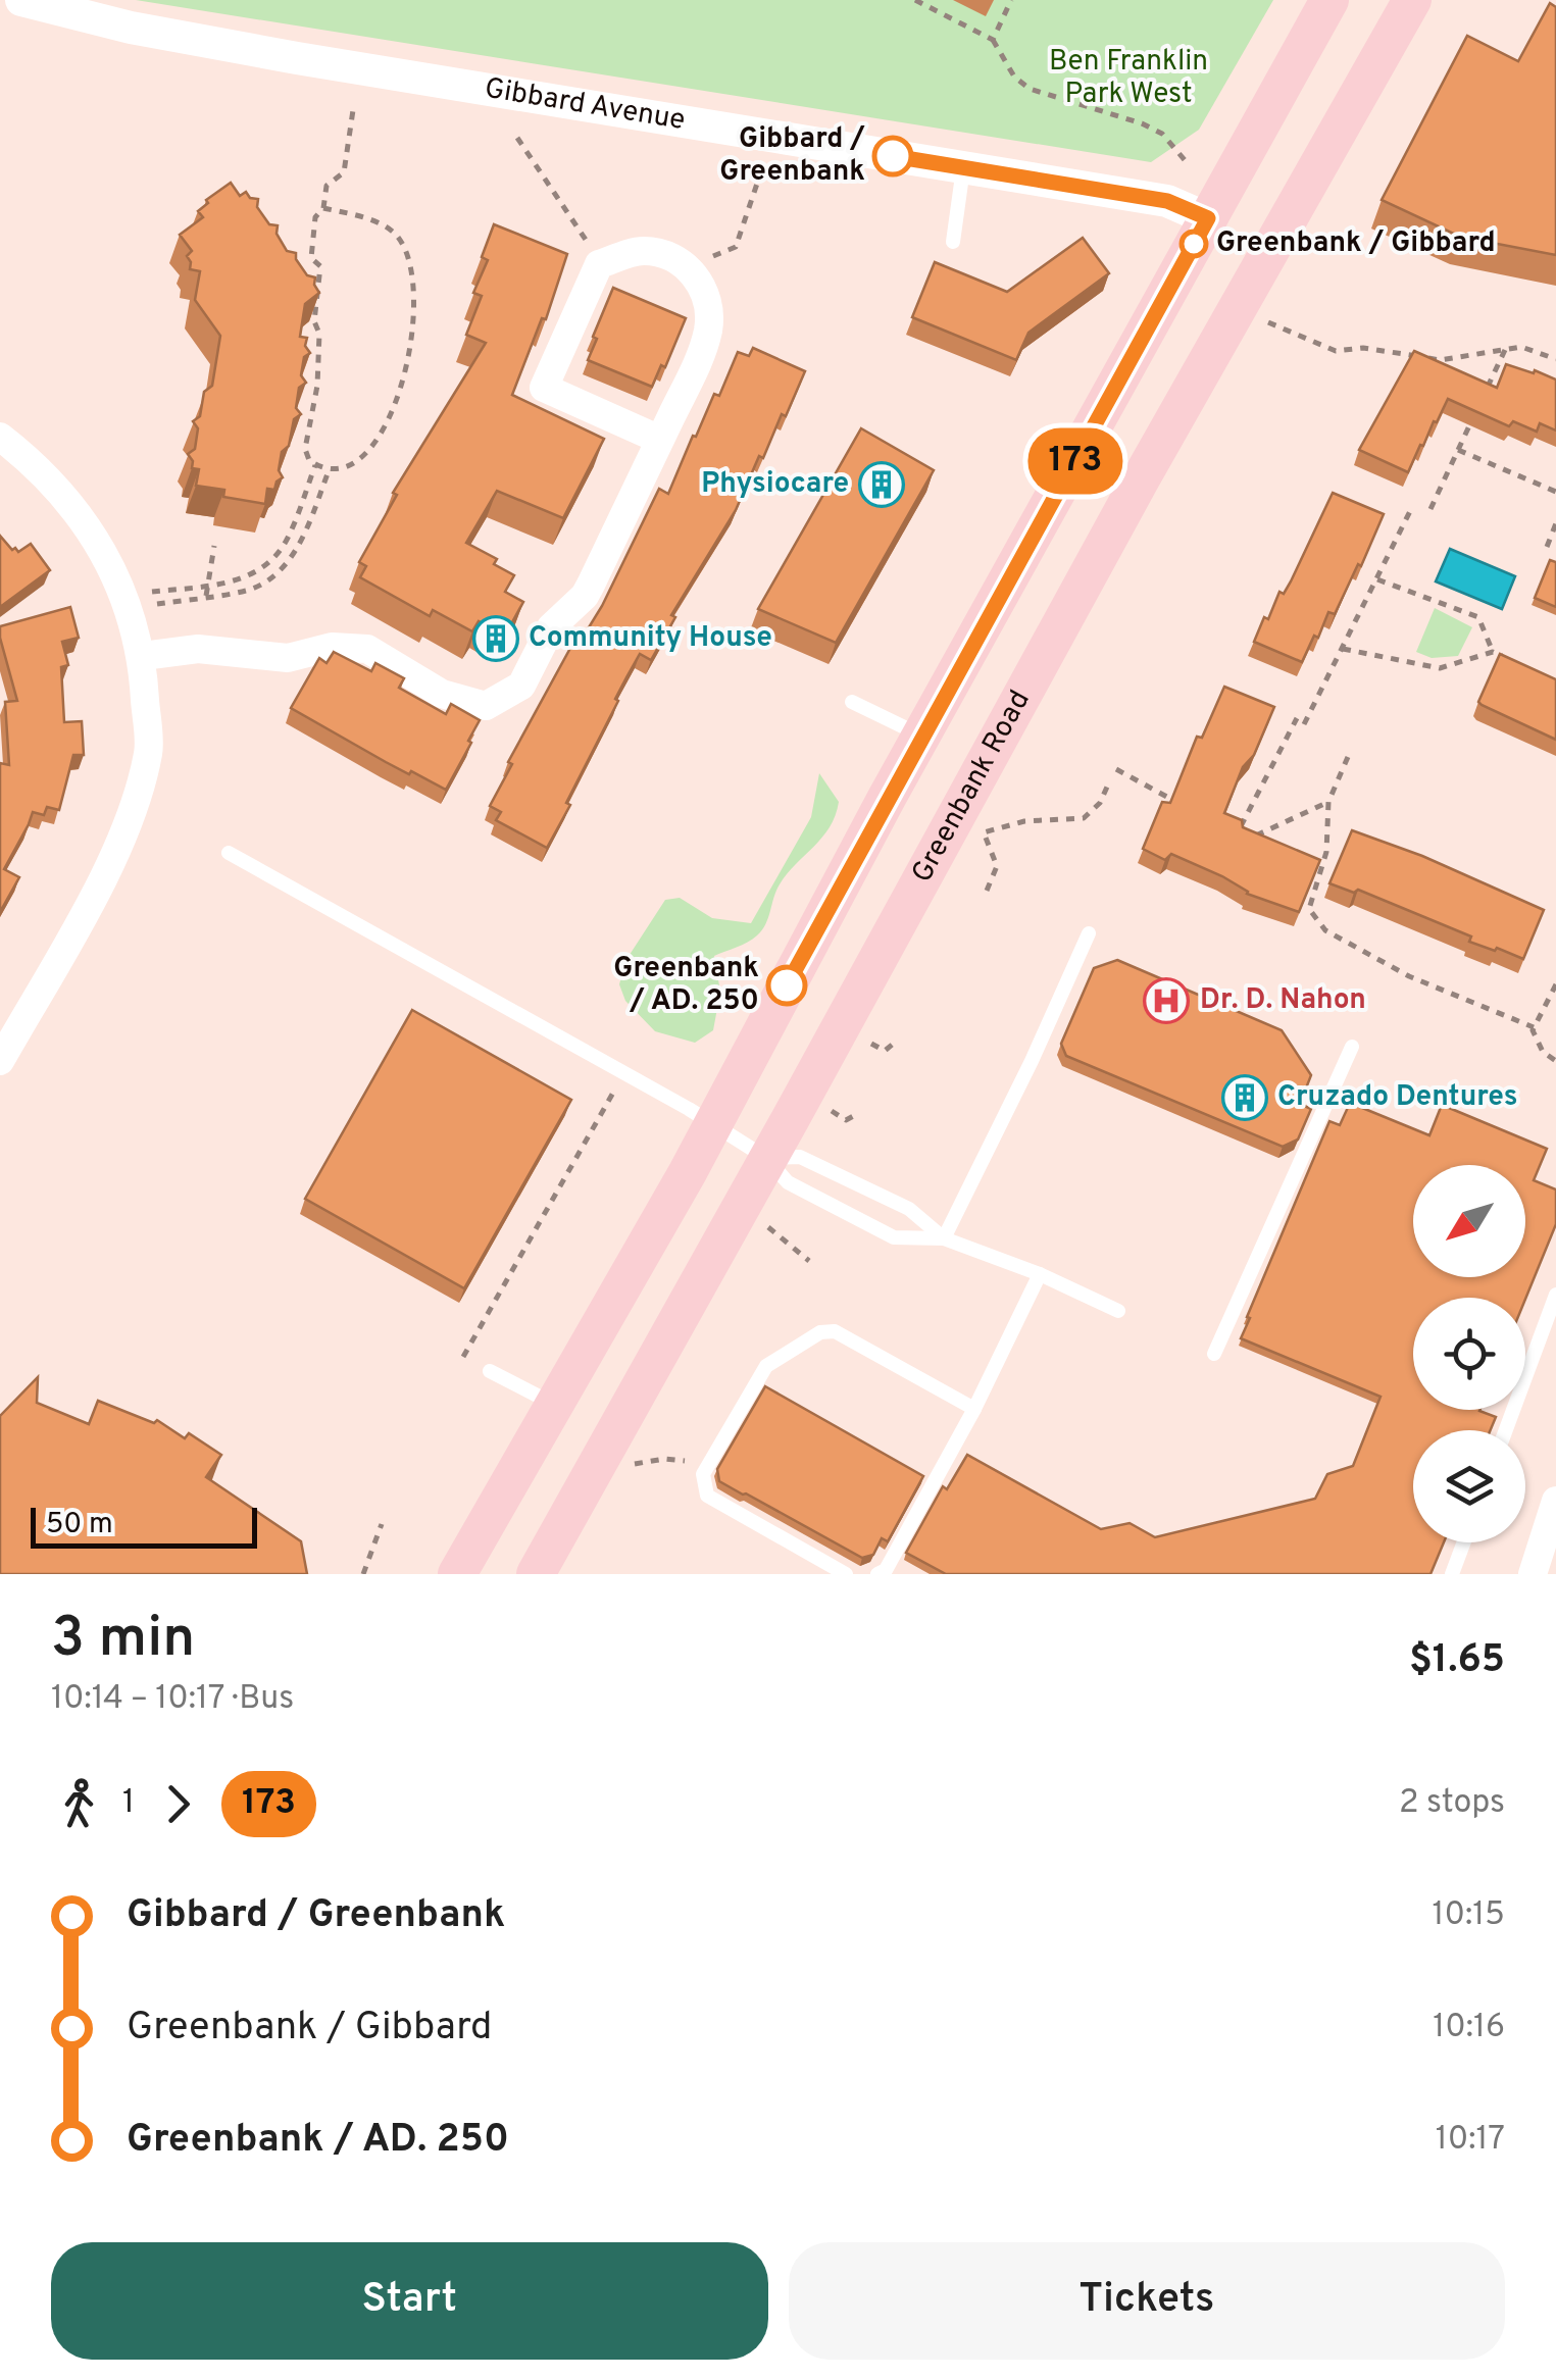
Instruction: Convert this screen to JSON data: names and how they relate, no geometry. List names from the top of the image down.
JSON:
{
  "streets": {
    "main road": ["Greenbank Road"],
    "street": ["Gibbard Avenue"]
  },
  "parks": ["Ben Franklin Park West"],
  "places": {
    "other": ["Gibbard / Greenbank", "Greenbank / Gibbard", "Greenbank / AD. 250"],
    "building": ["Physiocare", "Community House", "Cruzado Dentures"],
    "hospital": ["Dr. D. Nahon"]
  },
  "lines": ["bus line 173"],
  "scale_bar": "50 m",
  "north": "bottom left",
  "page": {
    "on_map": "173",
    "scale": "50 m",
    "heading": ["3 min", "10:14 – 10:17 · Bus", "$1.65"],
    "legs": ["1", "173", "2 stops"],
    "list": [
      {
        "name": "Gibbard / Greenbank",
        "value": "10:15"
      },
      {
        "name": "Greenbank / Gibbard",
        "value": "10:16"
      },
      {
        "name": "Greenbank / AD. 250",
        "value": "10:17"
      }
    ],
    "buttons": ["Start", "Tickets"]
  }
}
